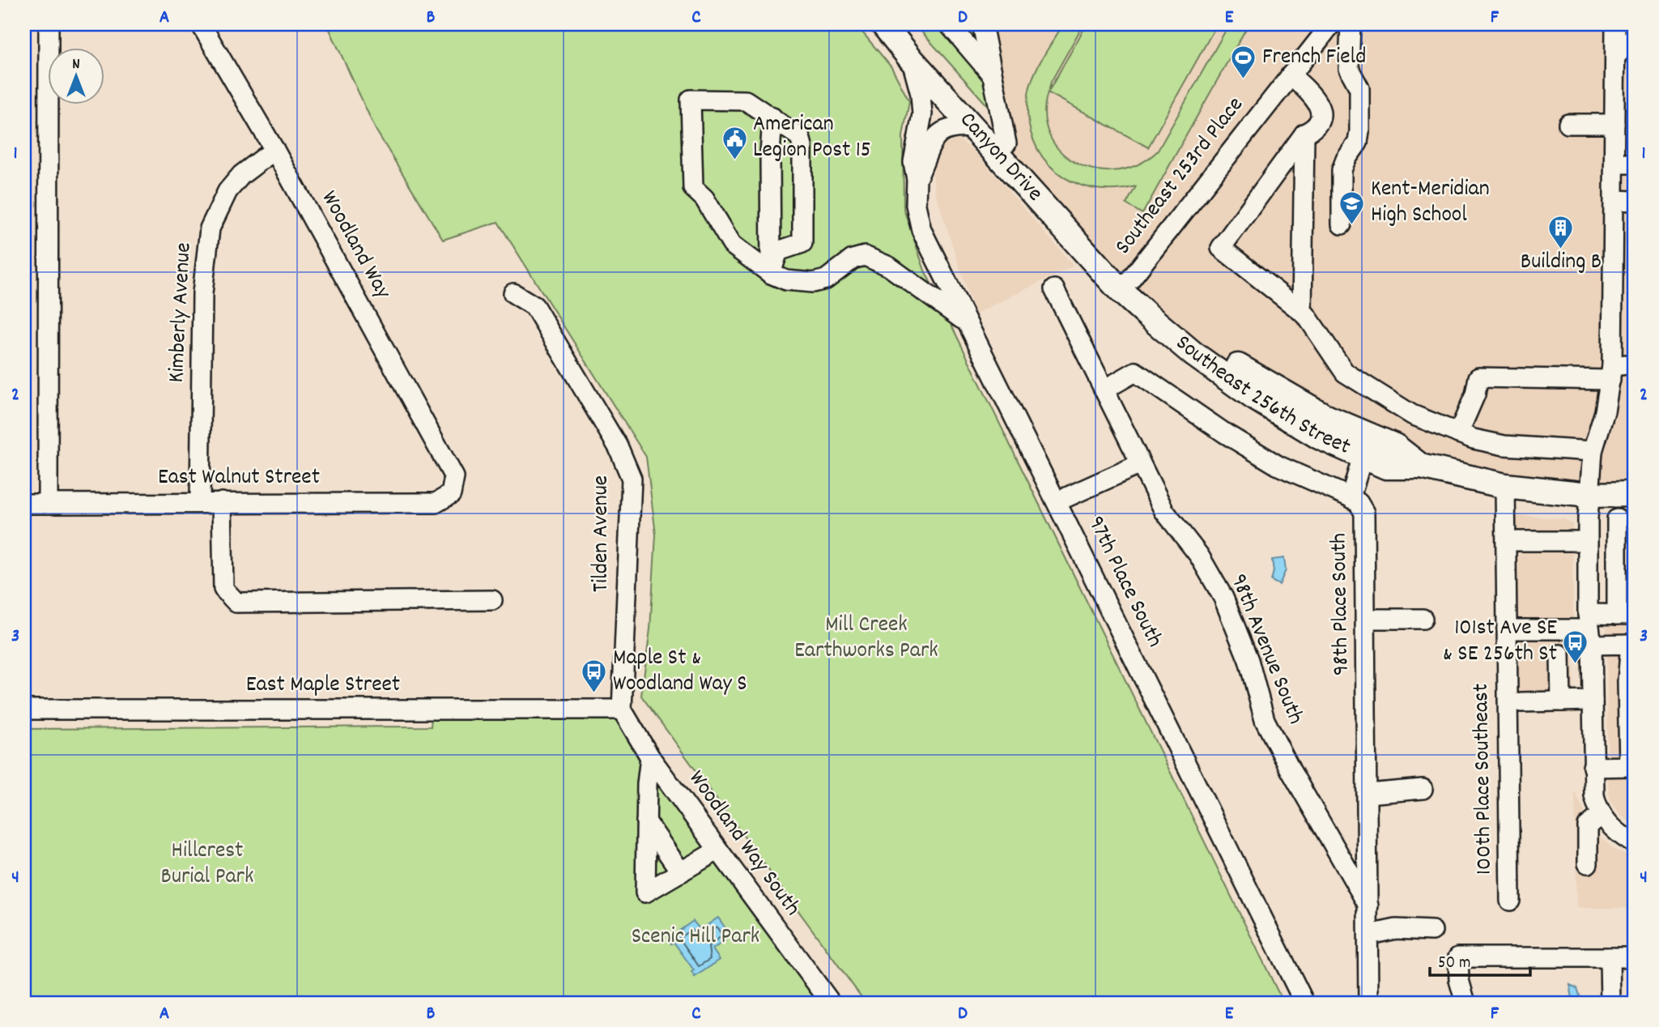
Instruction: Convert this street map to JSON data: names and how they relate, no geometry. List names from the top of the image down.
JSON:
{
  "streets": {
    "main road": ["Canyon Drive", "Southeast 256th Street"],
    "street": [
      "Southeast 253rd Place",
      "Woodland Way",
      "Kimberly Avenue",
      "East Walnut Street",
      "Tilden Avenue",
      "97th Place South",
      "98th Place South",
      "98th Avenue South",
      "East Maple Street",
      "100th Place Southeast",
      "Woodland Way South"
    ]
  },
  "crossings": [
    ["Canyon Drive", "Southeast 253rd Place"],
    ["Canyon Drive", "Southeast 256th Street"],
    ["Canyon Drive", "97th Place South"],
    ["Southeast 253rd Place", "Southeast 256th Street"],
    ["Woodland Way", "Kimberly Avenue"],
    ["Woodland Way", "East Walnut Street"],
    ["Kimberly Avenue", "East Walnut Street"],
    ["Southeast 256th Street", "100th Place Southeast"],
    ["Tilden Avenue", "East Maple Street"],
    ["Tilden Avenue", "Woodland Way South"],
    ["98th Place South", "98th Avenue South"],
    ["East Maple Street", "Woodland Way South"]
  ],
  "parks": ["Mill Creek Earthworks Park", "Hillcrest Burial Park", "Scenic Hill Park"],
  "places": {
    "sports": ["French Field"],
    "public building": ["American Legion Post 15"],
    "school or university": ["Kent-Meridian High School"],
    "building": ["Building B"],
    "bus stop": ["101st Ave SE & SE 256th St", "Maple St & Woodland Way S"]
  },
  "scale_bar": "50 m",
  "north": "top",
  "grid": {
    "columns": [
      "A",
      "B",
      "C",
      "D",
      "E",
      "F"
    ],
    "rows": [
      "1",
      "2",
      "3",
      "4"
    ]
  }
}
